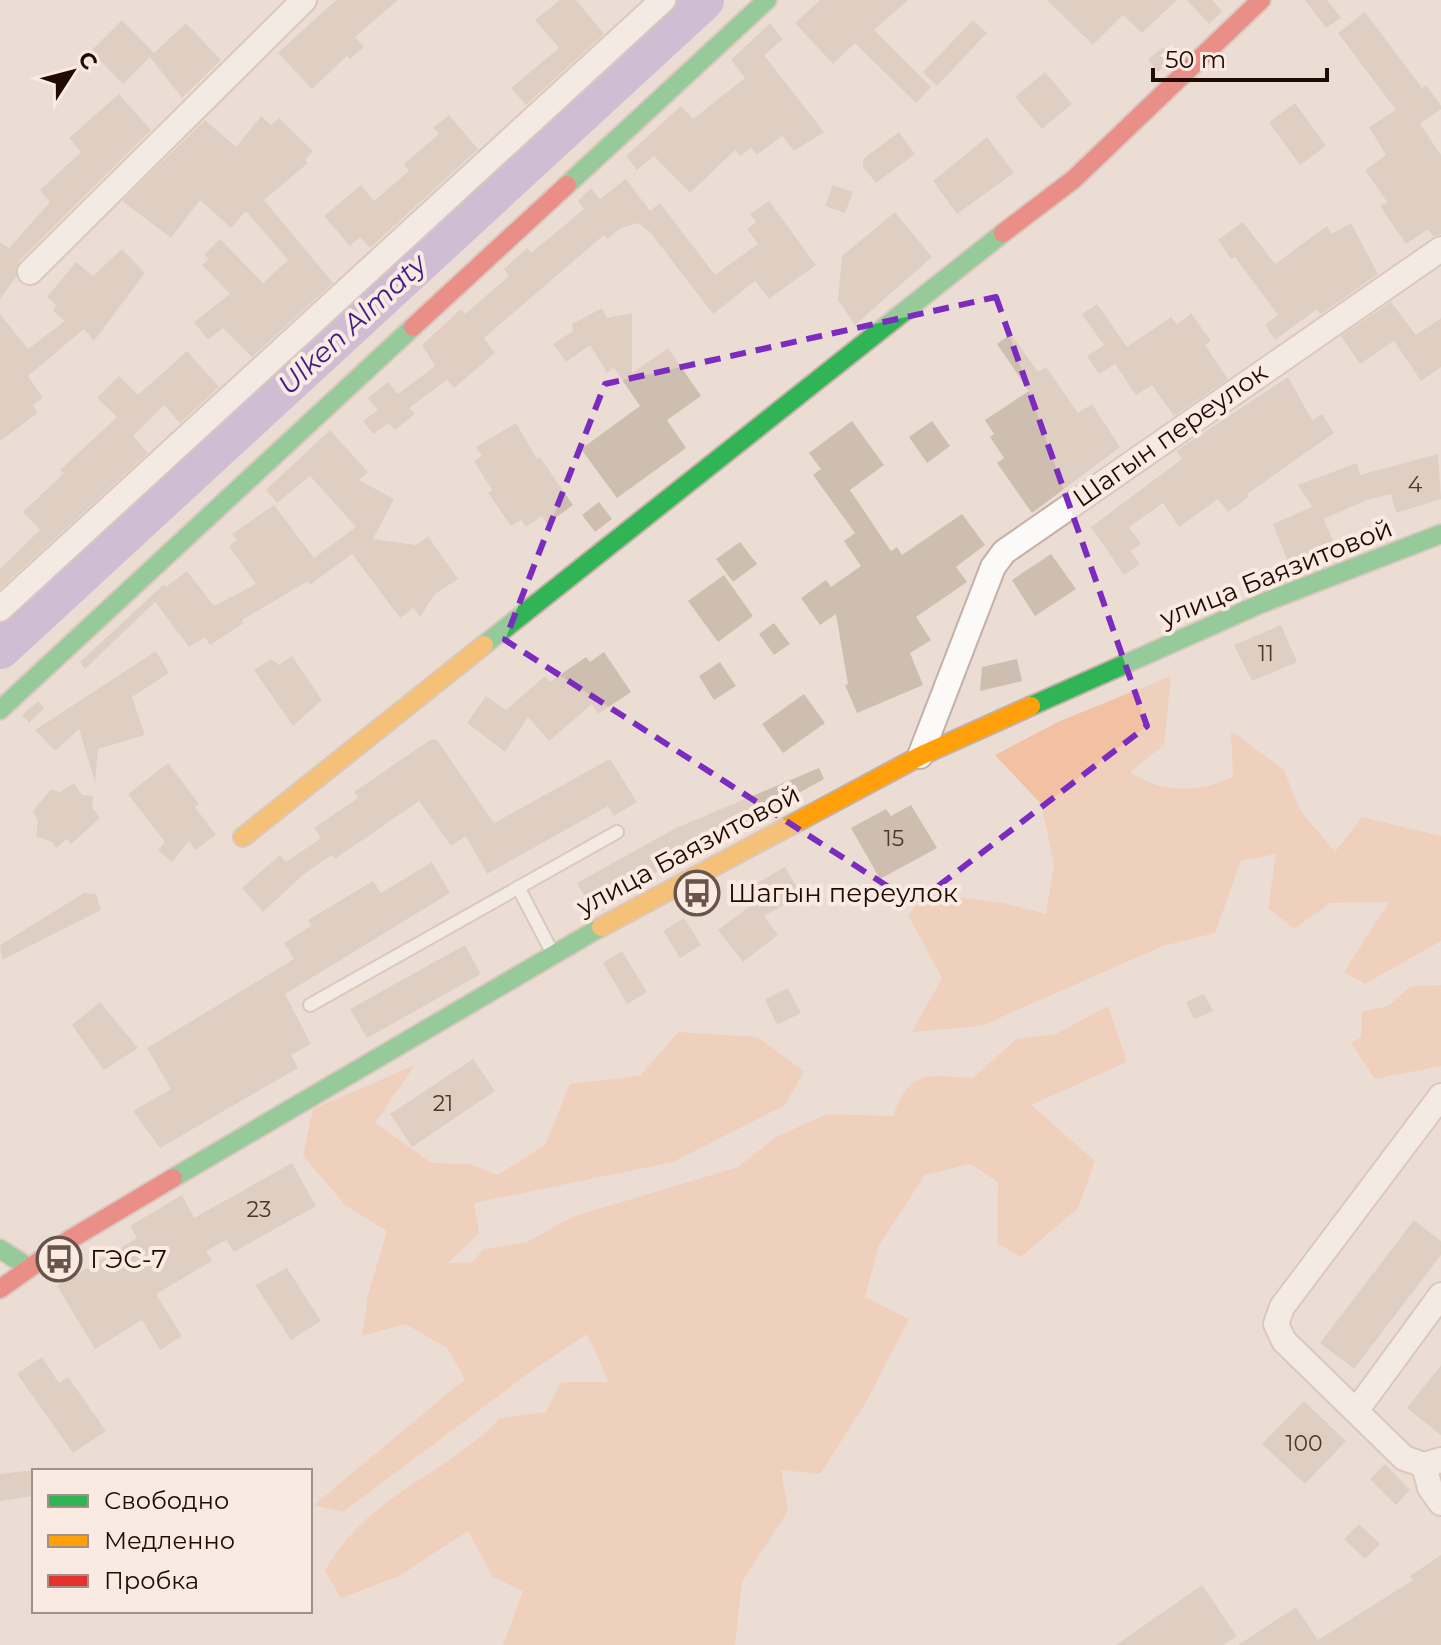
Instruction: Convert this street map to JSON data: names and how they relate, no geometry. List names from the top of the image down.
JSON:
{
  "streets": {
    "street": ["Шагын переулок", "улица Баязитовой"]
  },
  "crossings": [
    ["Шагын переулок", "улица Баязитовой"]
  ],
  "water": ["Ulken Almaty"],
  "places": {
    "bus stop": ["Шагын переулок", "ГЭС-7"]
  },
  "house_numbers": [
    "4",
    "11",
    "15",
    "21",
    "23",
    "100"
  ],
  "legend": ["Свободно", "Медленно", "Пробка"],
  "scale_bar": "50 m",
  "north": "top right"
}
